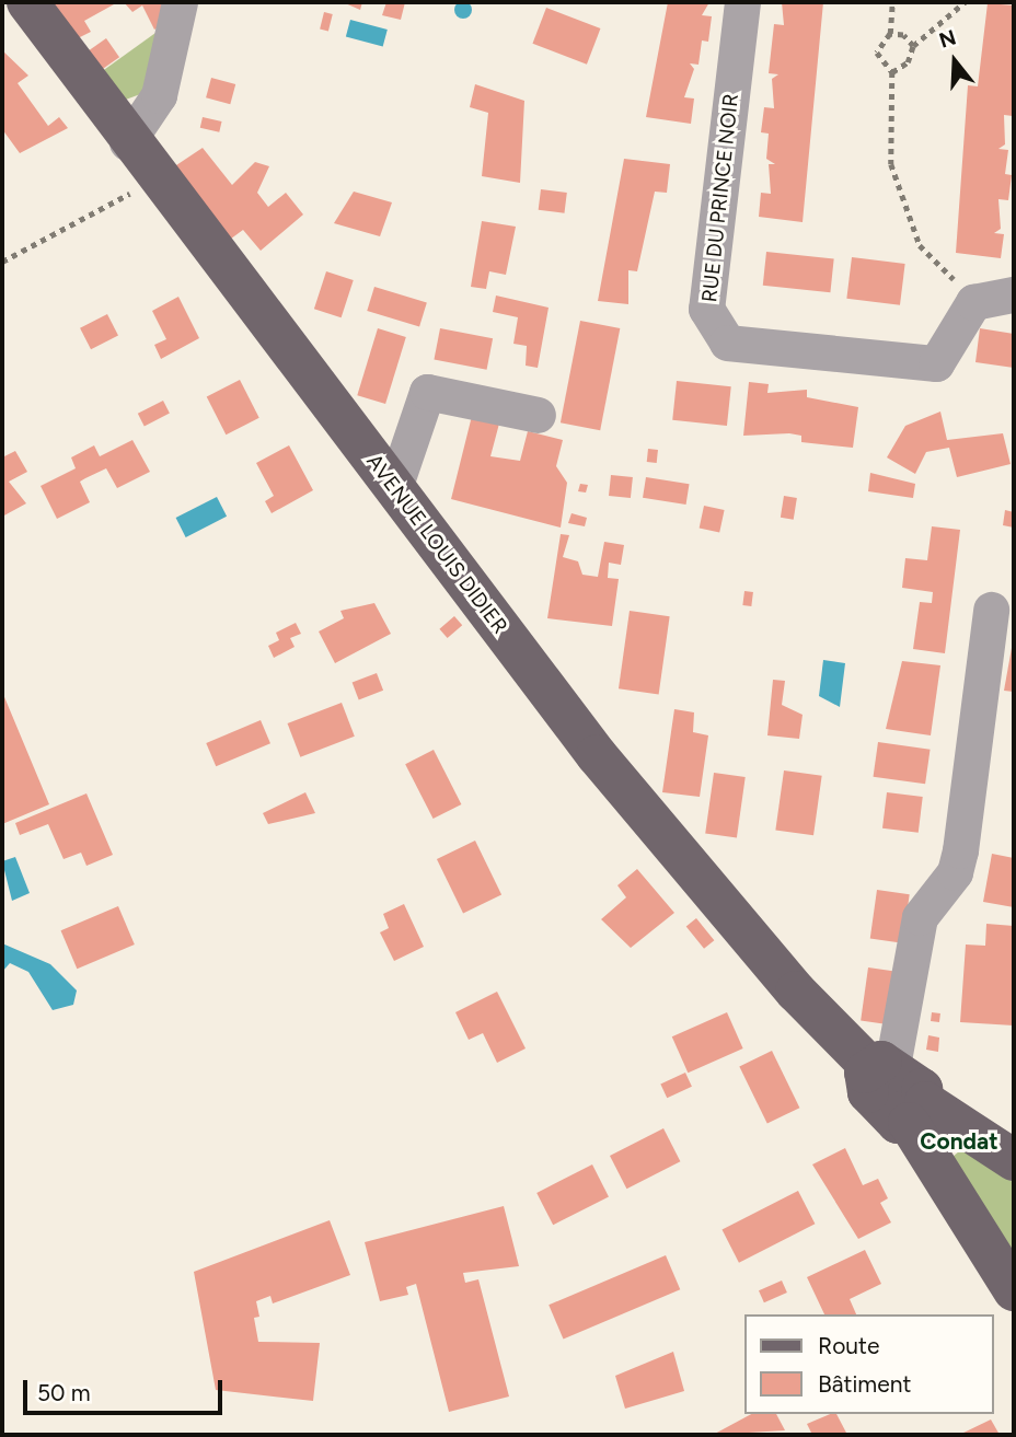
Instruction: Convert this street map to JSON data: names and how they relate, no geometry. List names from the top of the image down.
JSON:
{
  "streets": {
    "main road": ["AVENUE LOUIS DIDIER"],
    "street": ["RUE DU PRINCE NOIR"]
  },
  "districts": ["Condat"],
  "legend": ["Route", "Bâtiment"],
  "scale_bar": "50 m",
  "north": "top"
}
